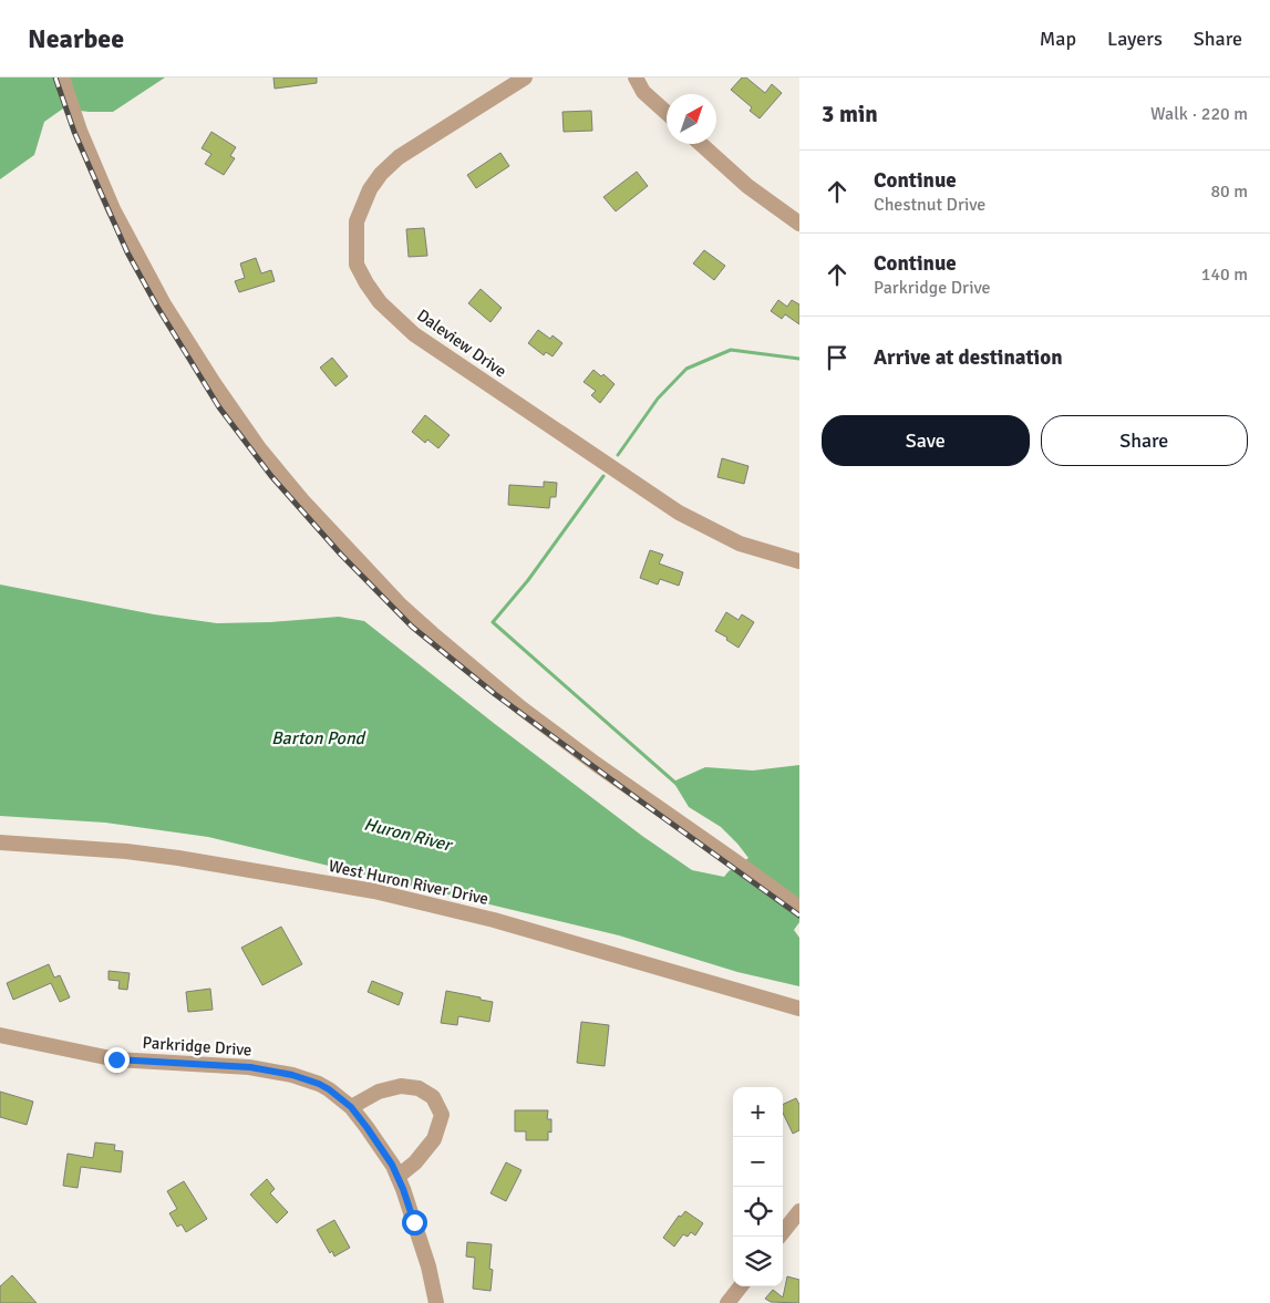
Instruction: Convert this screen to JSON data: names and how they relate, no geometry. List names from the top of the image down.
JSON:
{
  "streets": {
    "street": ["Daleview Drive", "West Huron River Drive", "Parkridge Drive"]
  },
  "water": ["Barton Pond", "Huron River"],
  "north": "top right",
  "page": {
    "header": "Nearbee",
    "nav": ["Map", "Layers", "Share"],
    "heading": ["3 min", "Walk · 220 m"],
    "list": [
      ["Continue", "Chestnut Drive", "80 m"],
      ["Continue", "Parkridge Drive", "140 m"],
      "Arrive at destination"
    ],
    "buttons": ["Save", "Share"],
    "map_buttons": ["+", "−"]
  }
}
